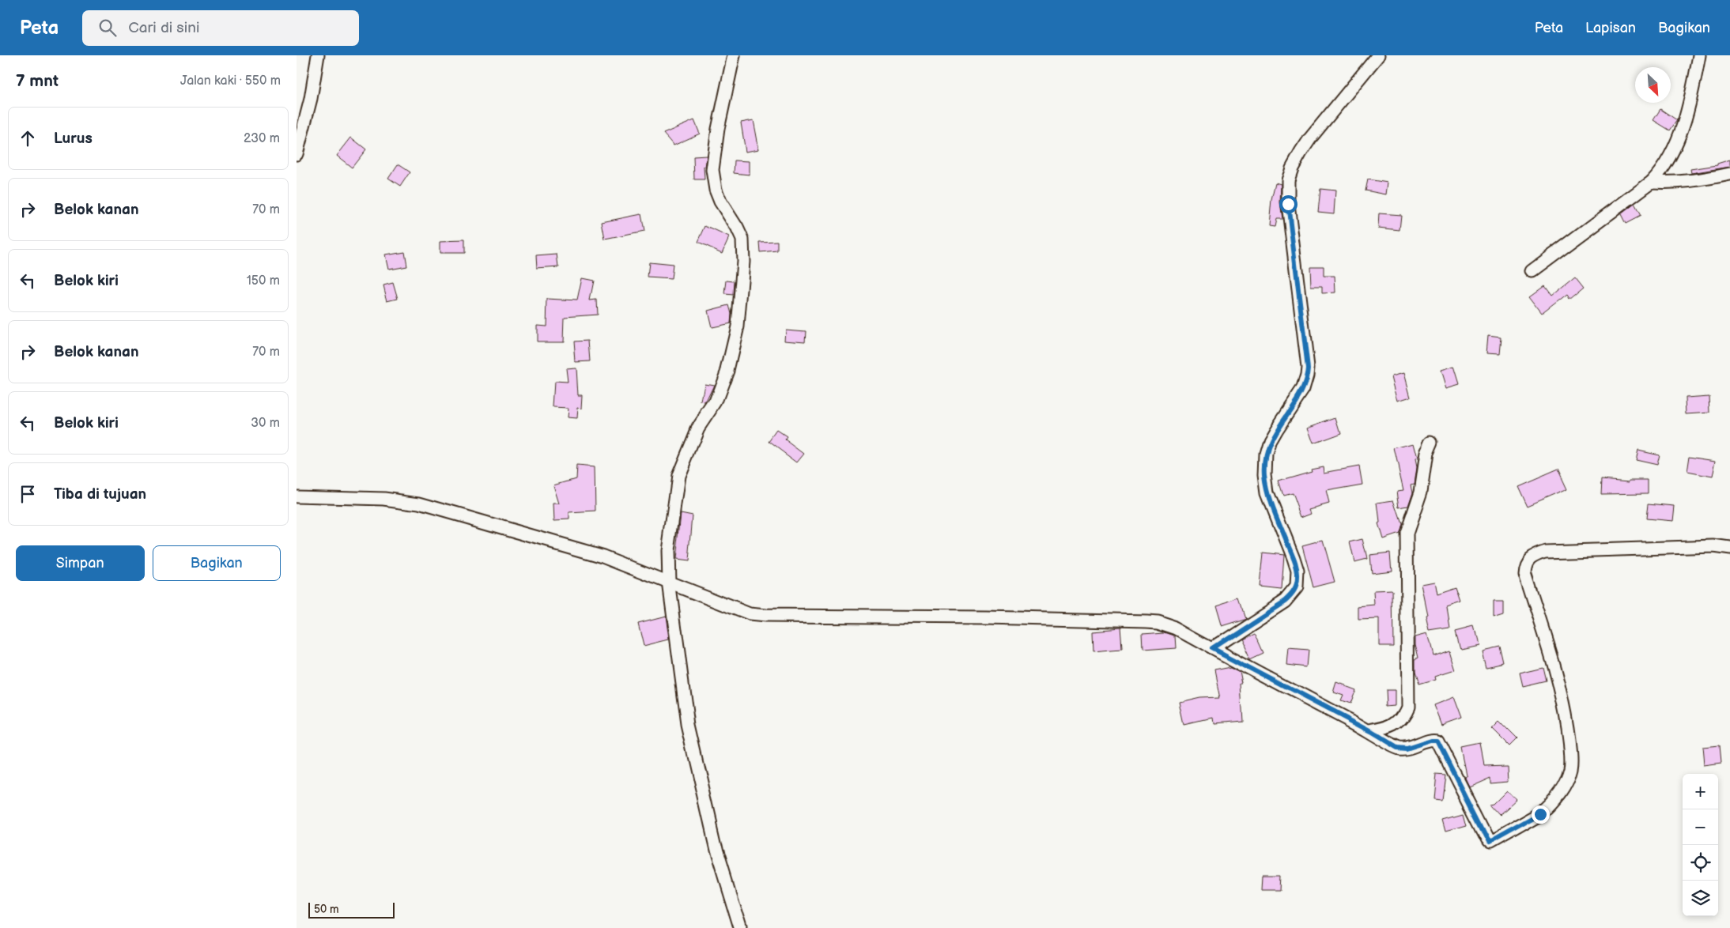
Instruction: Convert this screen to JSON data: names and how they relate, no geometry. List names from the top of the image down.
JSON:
{
  "scale_bar": "50 m",
  "north": "bottom right",
  "page": {
    "header": "Peta",
    "search": "Cari di sini",
    "nav": ["Peta", "Lapisan", "Bagikan"],
    "heading": ["7 mnt", "Jalan kaki · 550 m"],
    "list": [
      ["Lurus", "230 m"],
      ["Belok kanan", "70 m"],
      ["Belok kiri", "150 m"],
      ["Belok kanan", "70 m"],
      ["Belok kiri", "30 m"],
      "Tiba di tujuan"
    ],
    "buttons": ["Simpan", "Bagikan"],
    "map_buttons": ["+", "−"],
    "scale": "50 m"
  }
}
